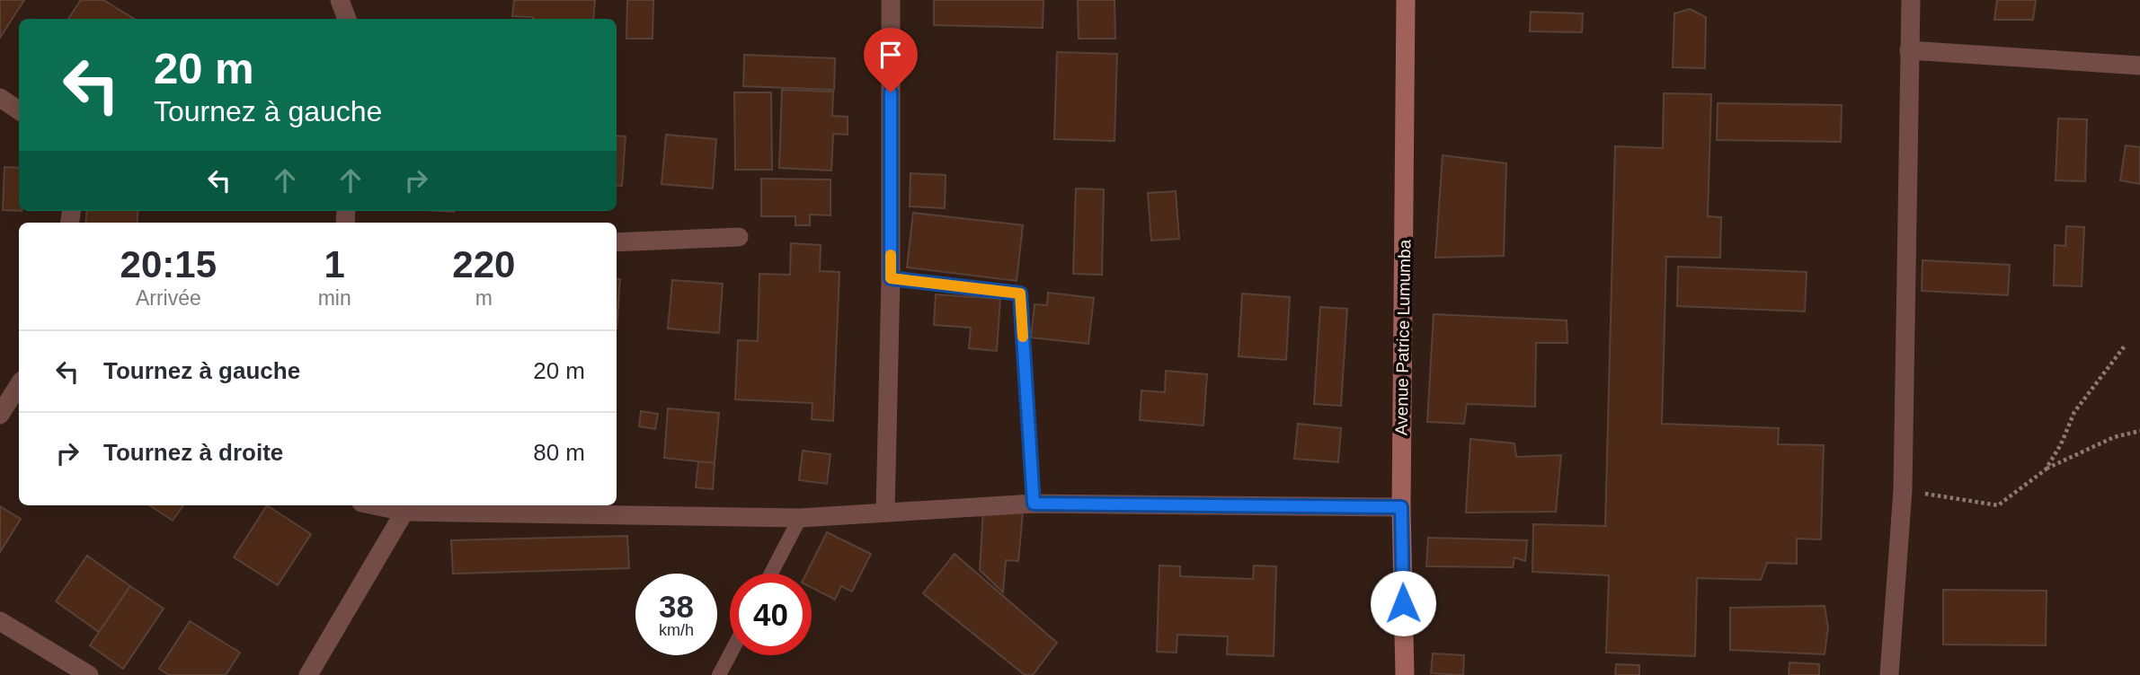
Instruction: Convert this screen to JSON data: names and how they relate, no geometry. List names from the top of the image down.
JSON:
{
  "streets": {
    "street": ["Avenue Patrice Lumumba"]
  },
  "page": {
    "turn": ["20 m", "Tournez à gauche"],
    "eta": [
      "20:15",
      "Arrivée",
      "1",
      "min",
      "220",
      "m"
    ],
    "list": [
      {
        "name": "Tournez à gauche",
        "value": "20 m"
      },
      {
        "name": "Tournez à droite",
        "value": "80 m"
      }
    ],
    "speed": "38 km/h",
    "limit": "40"
  }
}
